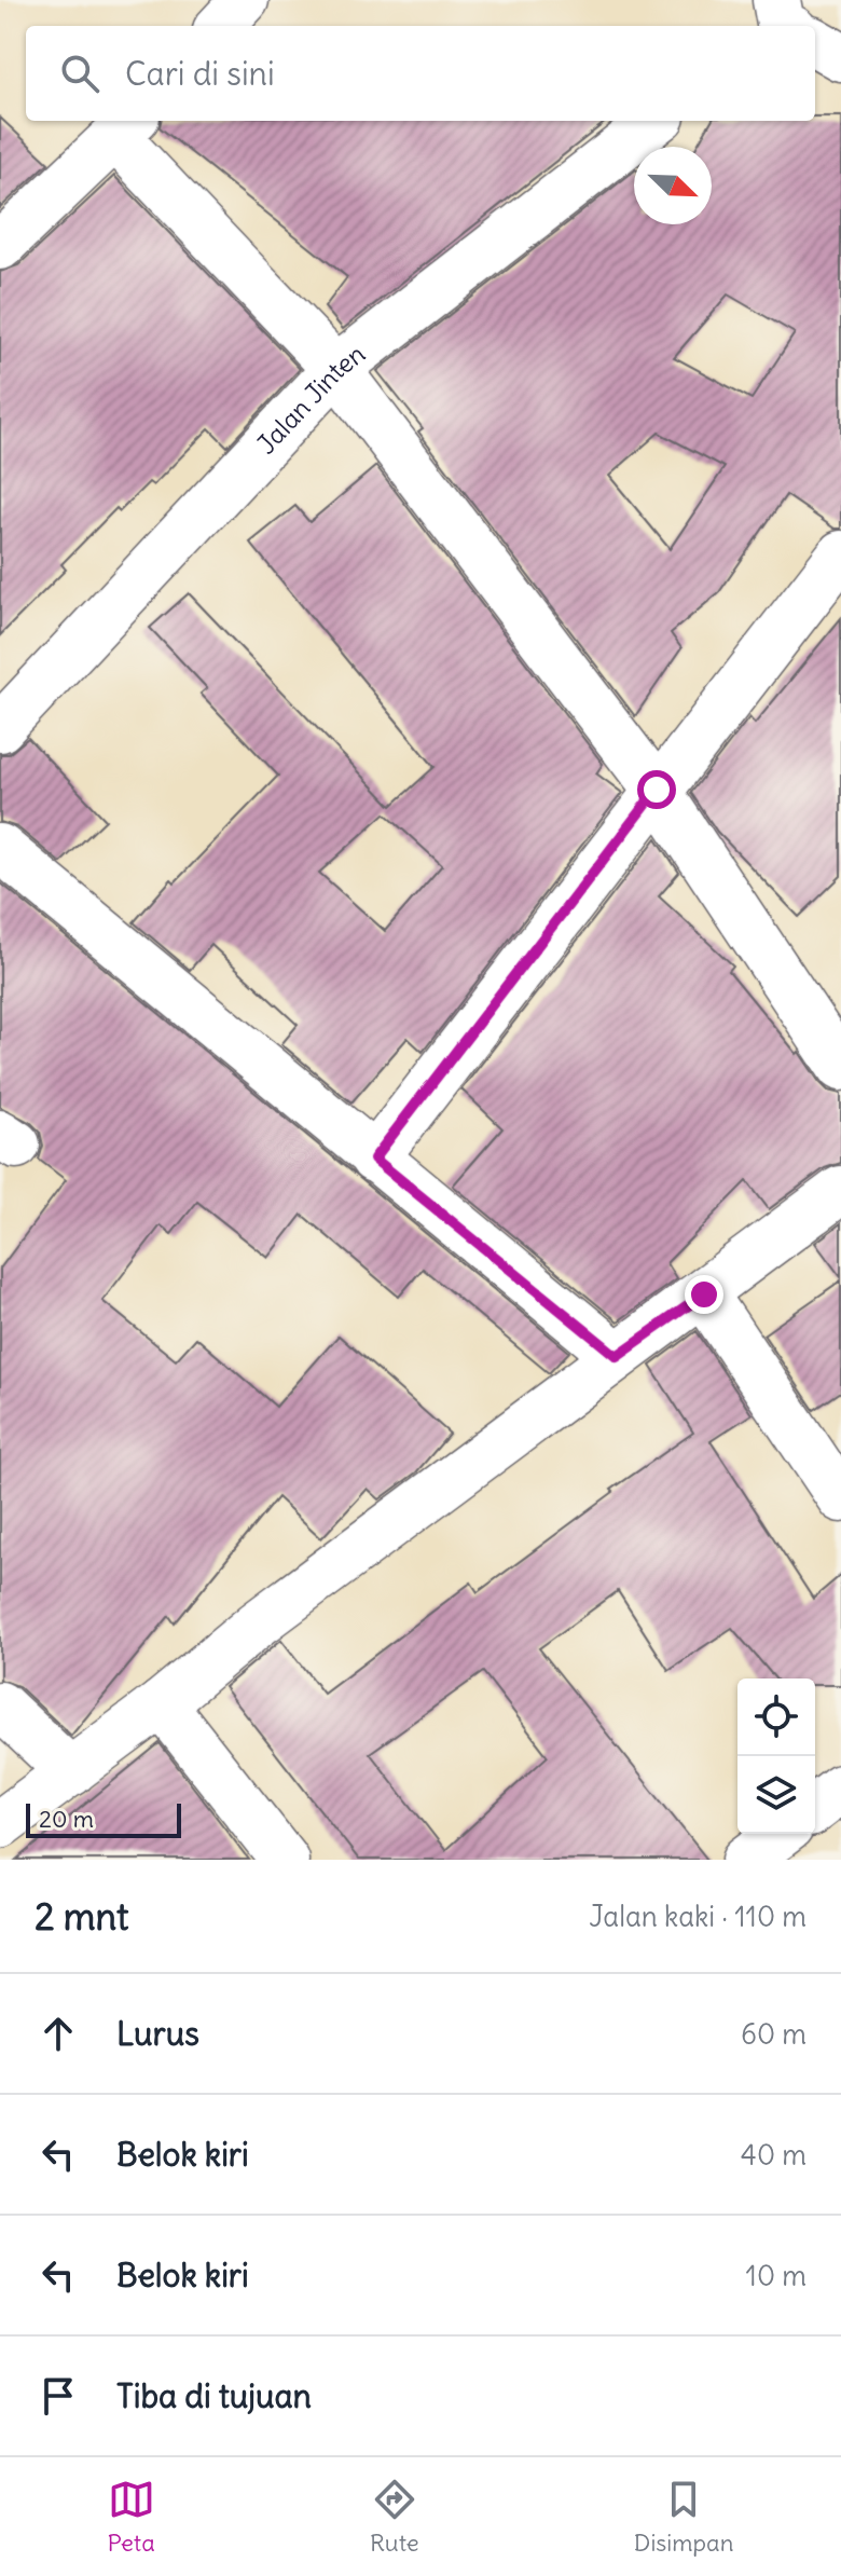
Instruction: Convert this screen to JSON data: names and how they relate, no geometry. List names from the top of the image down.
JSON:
{
  "streets": {
    "street": ["Jalan Jinten"]
  },
  "scale_bar": "20 m",
  "north": "bottom right",
  "page": {
    "search": "Cari di sini",
    "scale": "20 m",
    "heading": ["2 mnt", "Jalan kaki · 110 m"],
    "list": [
      ["Lurus", "60 m"],
      ["Belok kiri", "40 m"],
      ["Belok kiri", "10 m"],
      "Tiba di tujuan"
    ],
    "nav": ["Peta", "Rute", "Disimpan"]
  }
}
